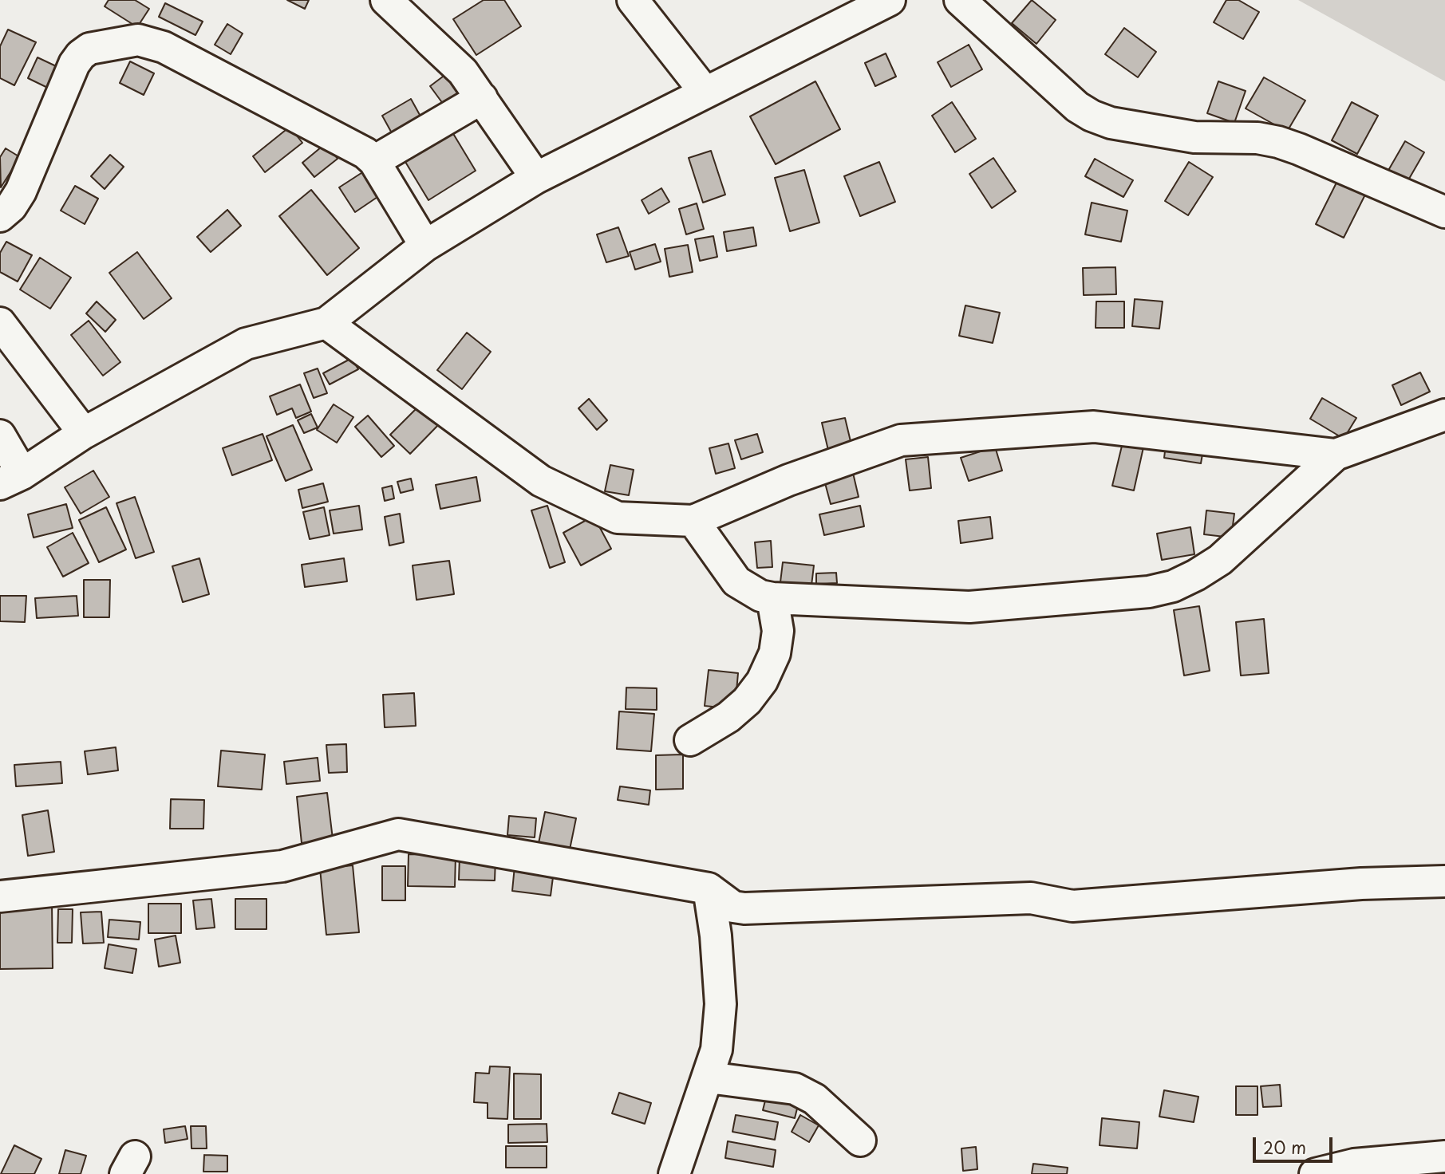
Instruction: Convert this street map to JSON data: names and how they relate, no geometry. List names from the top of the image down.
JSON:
{
  "scale_bar": "20 m"
}
